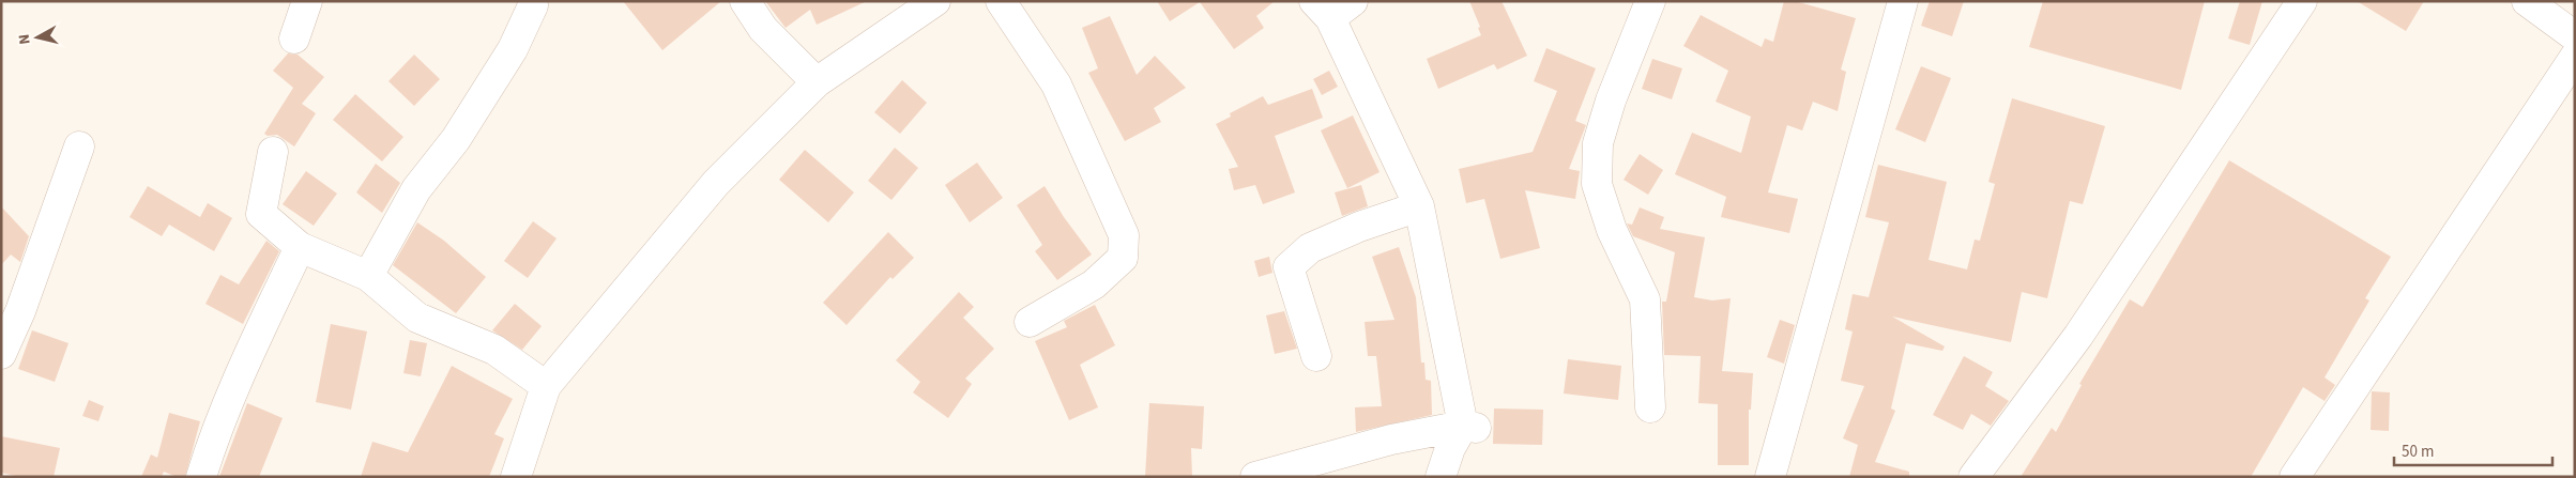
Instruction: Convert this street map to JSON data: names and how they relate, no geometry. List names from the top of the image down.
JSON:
{
  "scale_bar": "50 m",
  "north": "left"
}
